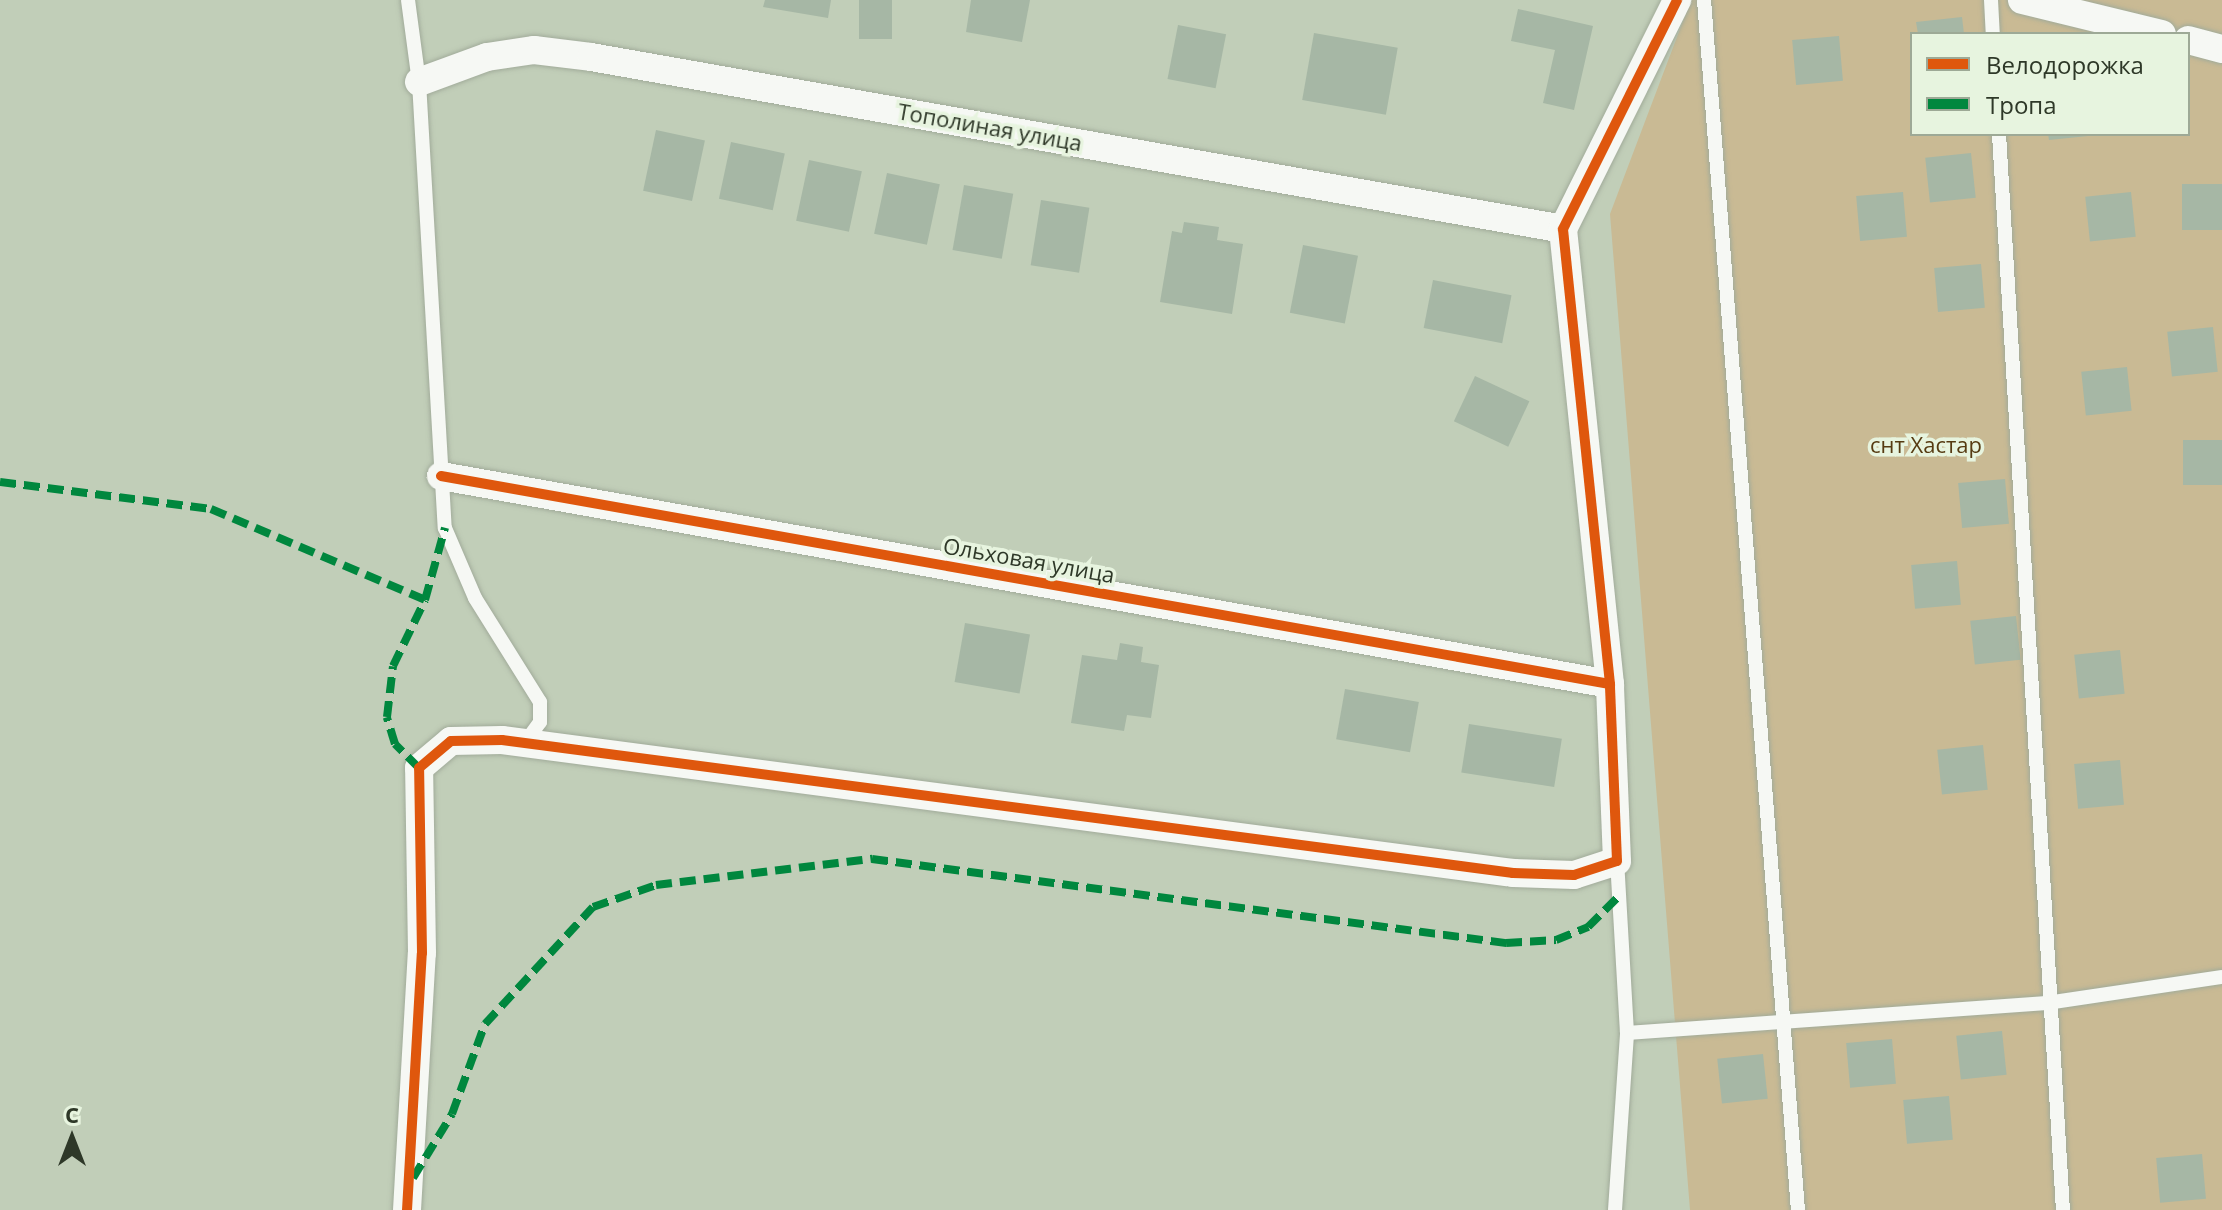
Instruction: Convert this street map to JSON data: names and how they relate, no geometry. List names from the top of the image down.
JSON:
{
  "streets": {
    "street": ["Тополиная улица", "Ольховая улица"]
  },
  "parks": ["снт Хастар"],
  "legend": ["Велодорожка", "Тропа"],
  "north": "top"
}
